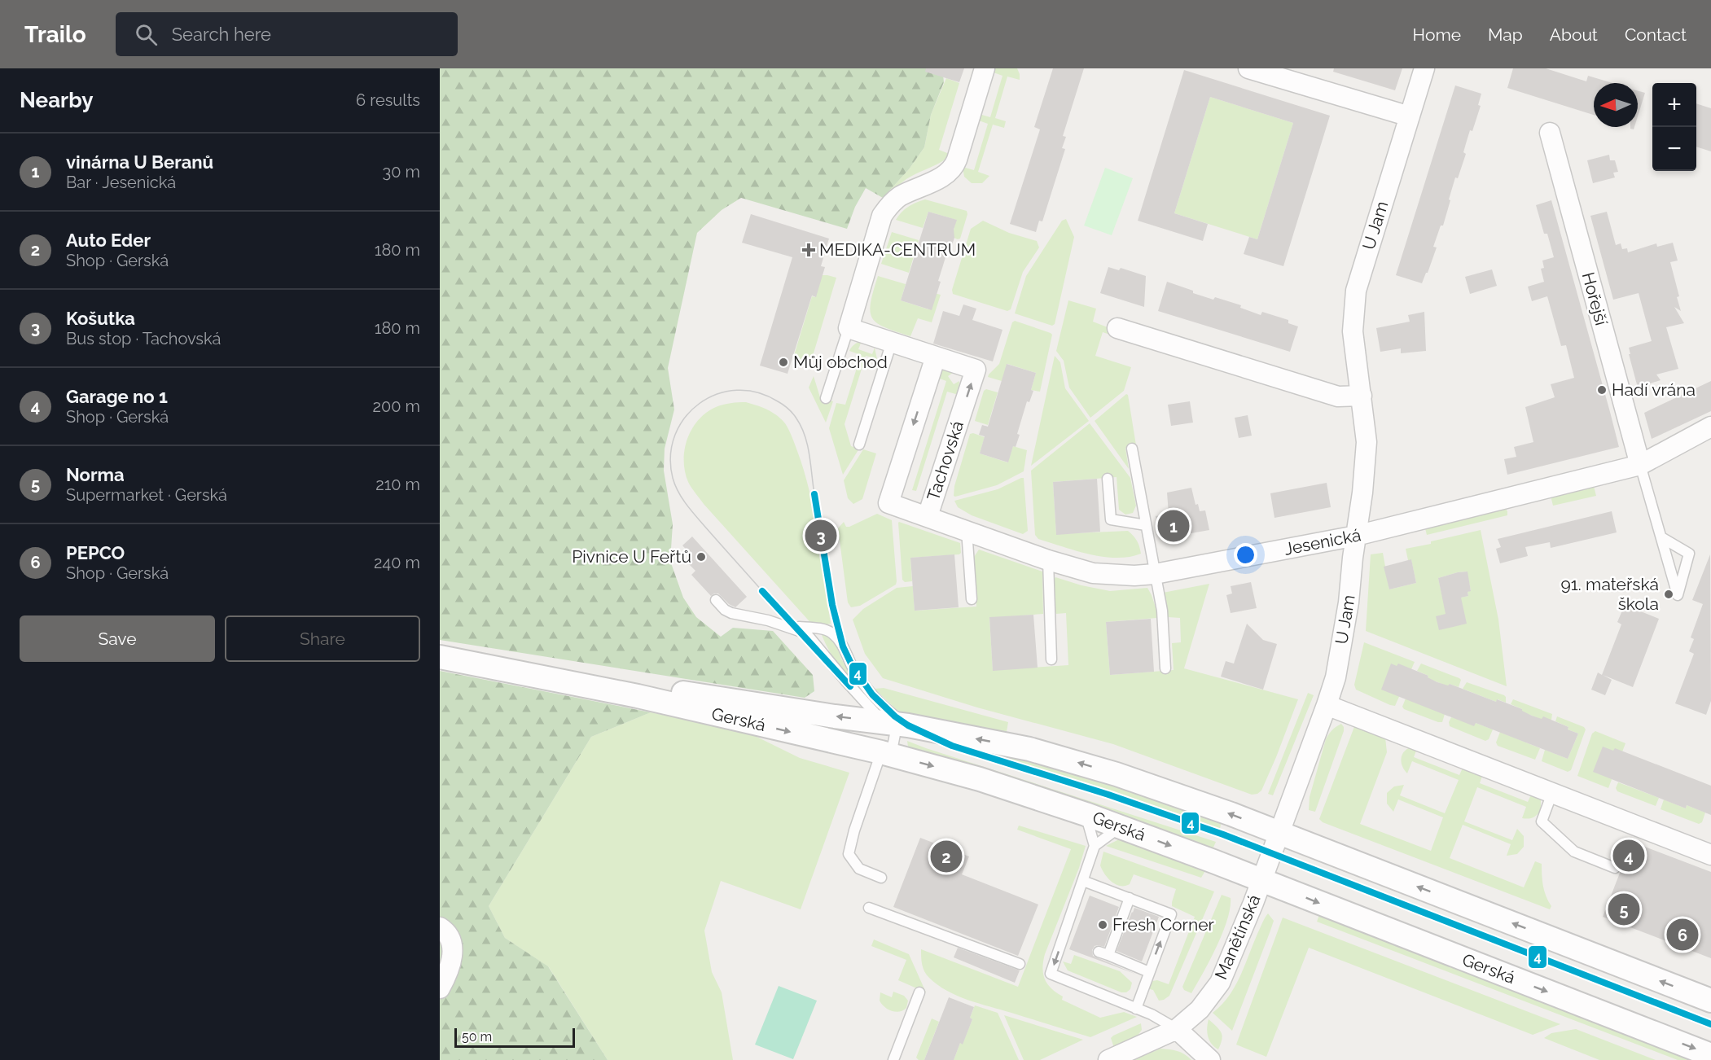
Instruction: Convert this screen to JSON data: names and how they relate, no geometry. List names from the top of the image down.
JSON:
{
  "streets": {
    "street": [
      "U Jam",
      "Hořejší",
      "Tachovská",
      "Jesenická",
      "Gerská",
      "Manětínská"
    ]
  },
  "crossings": [
    ["U Jam", "Jesenická"],
    ["U Jam", "Gerská"],
    ["U Jam", "Manětínská"],
    ["Hořejší", "Jesenická"],
    ["Tachovská", "Jesenická"],
    ["Gerská", "Manětínská"]
  ],
  "places": {
    "health": ["MEDIKA-CENTRUM"],
    "other": [
      "Můj obchod",
      "Hadí vrána",
      "Pivnice U Feřtů",
      "91. mateřská škola",
      "Fresh Corner"
    ]
  },
  "lines": ["transit line 4"],
  "scale_bar": "50 m",
  "north": "left",
  "page": {
    "header": "Trailo",
    "search": "Search here",
    "nav": [
      "Home",
      "Map",
      "About",
      "Contact"
    ],
    "heading": ["Nearby", "6 results"],
    "map_buttons": ["+", "−"],
    "list": [
      {
        "mark": "1",
        "name": "vinárna U Beranů",
        "note": "Bar · Jesenická",
        "value": "30 m"
      },
      {
        "mark": "2",
        "name": "Auto Eder",
        "note": "Shop · Gerská",
        "value": "180 m"
      },
      {
        "mark": "3",
        "name": "Košutka",
        "note": "Bus stop · Tachovská",
        "value": "180 m"
      },
      {
        "mark": "4",
        "name": "Garage no 1",
        "note": "Shop · Gerská",
        "value": "200 m"
      },
      {
        "mark": "5",
        "name": "Norma",
        "note": "Supermarket · Gerská",
        "value": "210 m"
      },
      {
        "mark": "6",
        "name": "PEPCO",
        "note": "Shop · Gerská",
        "value": "240 m"
      }
    ],
    "pins": [
      "1",
      "3",
      "4",
      "2",
      "5",
      "6"
    ],
    "buttons": ["Save", "Share"],
    "scale": "50 m"
  }
}
